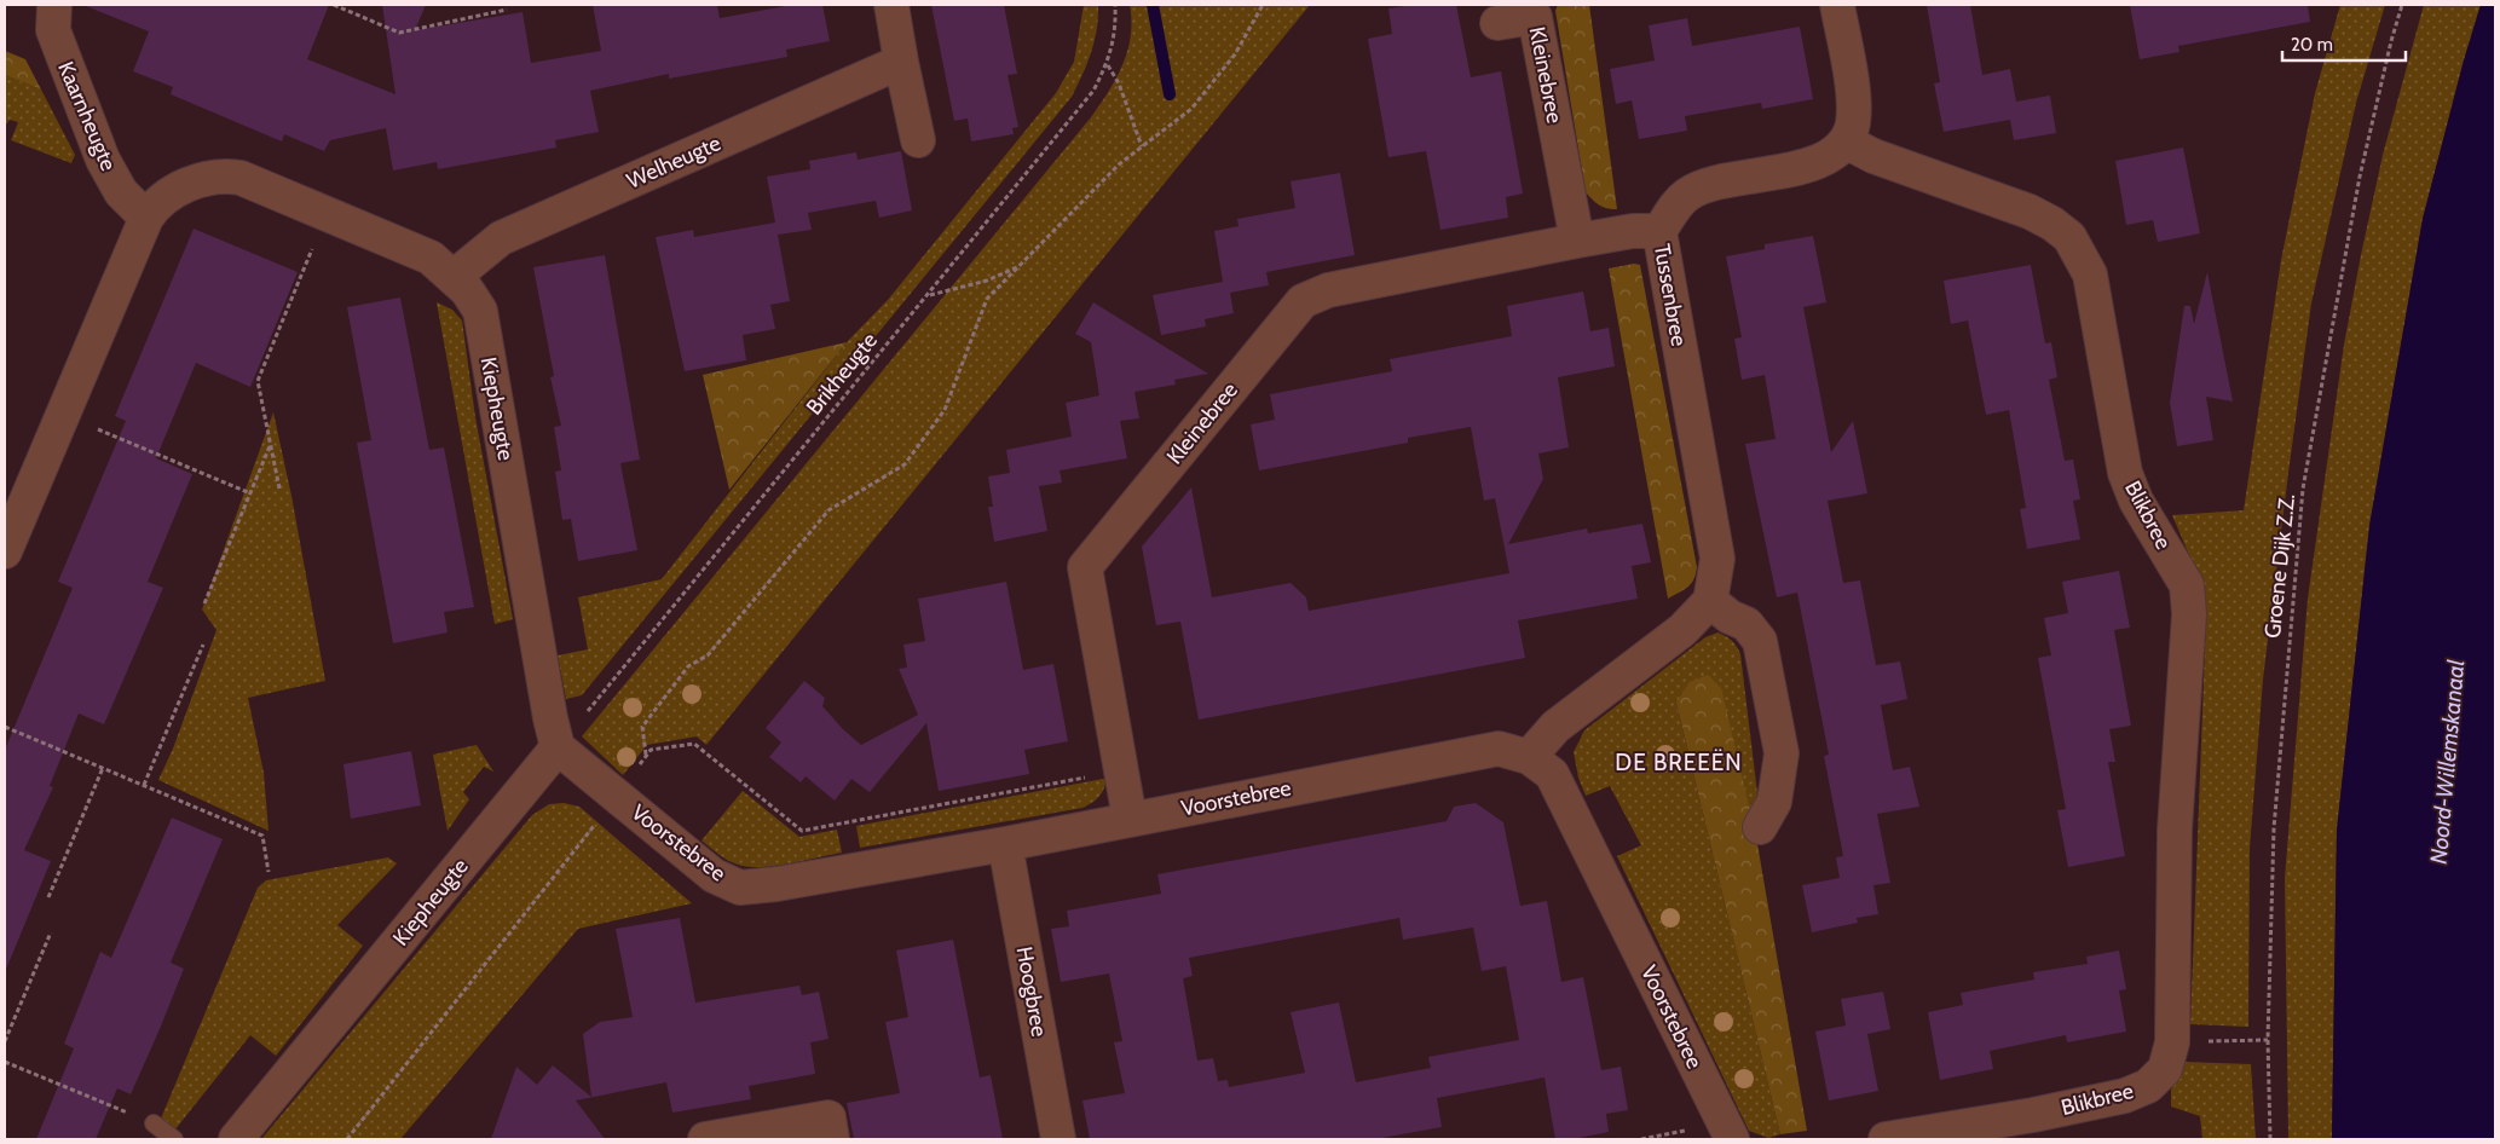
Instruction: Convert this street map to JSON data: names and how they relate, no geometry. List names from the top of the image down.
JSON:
{
  "streets": {
    "street": [
      "Kleinebree",
      "Kaarnheugte",
      "Welheugte",
      "Tussenbree",
      "Kiepheugte",
      "Blikbree",
      "Voorstebree",
      "Hoogbree"
    ],
    "path": ["Brikheugte", "Groene Dijk Z.Z."]
  },
  "crossings": [
    ["Kleinebree", "Tussenbree"],
    ["Kleinebree", "Voorstebree"],
    ["Kaarnheugte", "Kiepheugte"],
    ["Welheugte", "Kiepheugte"],
    ["Tussenbree", "Blikbree"],
    ["Brikheugte", "Kiepheugte"],
    ["Brikheugte", "Voorstebree"],
    ["Kiepheugte", "Voorstebree"],
    ["Voorstebree", "Hoogbree"]
  ],
  "districts": ["DE BREEËN"],
  "water": ["Noord-Willemskanaal"],
  "scale_bar": "20 m"
}
